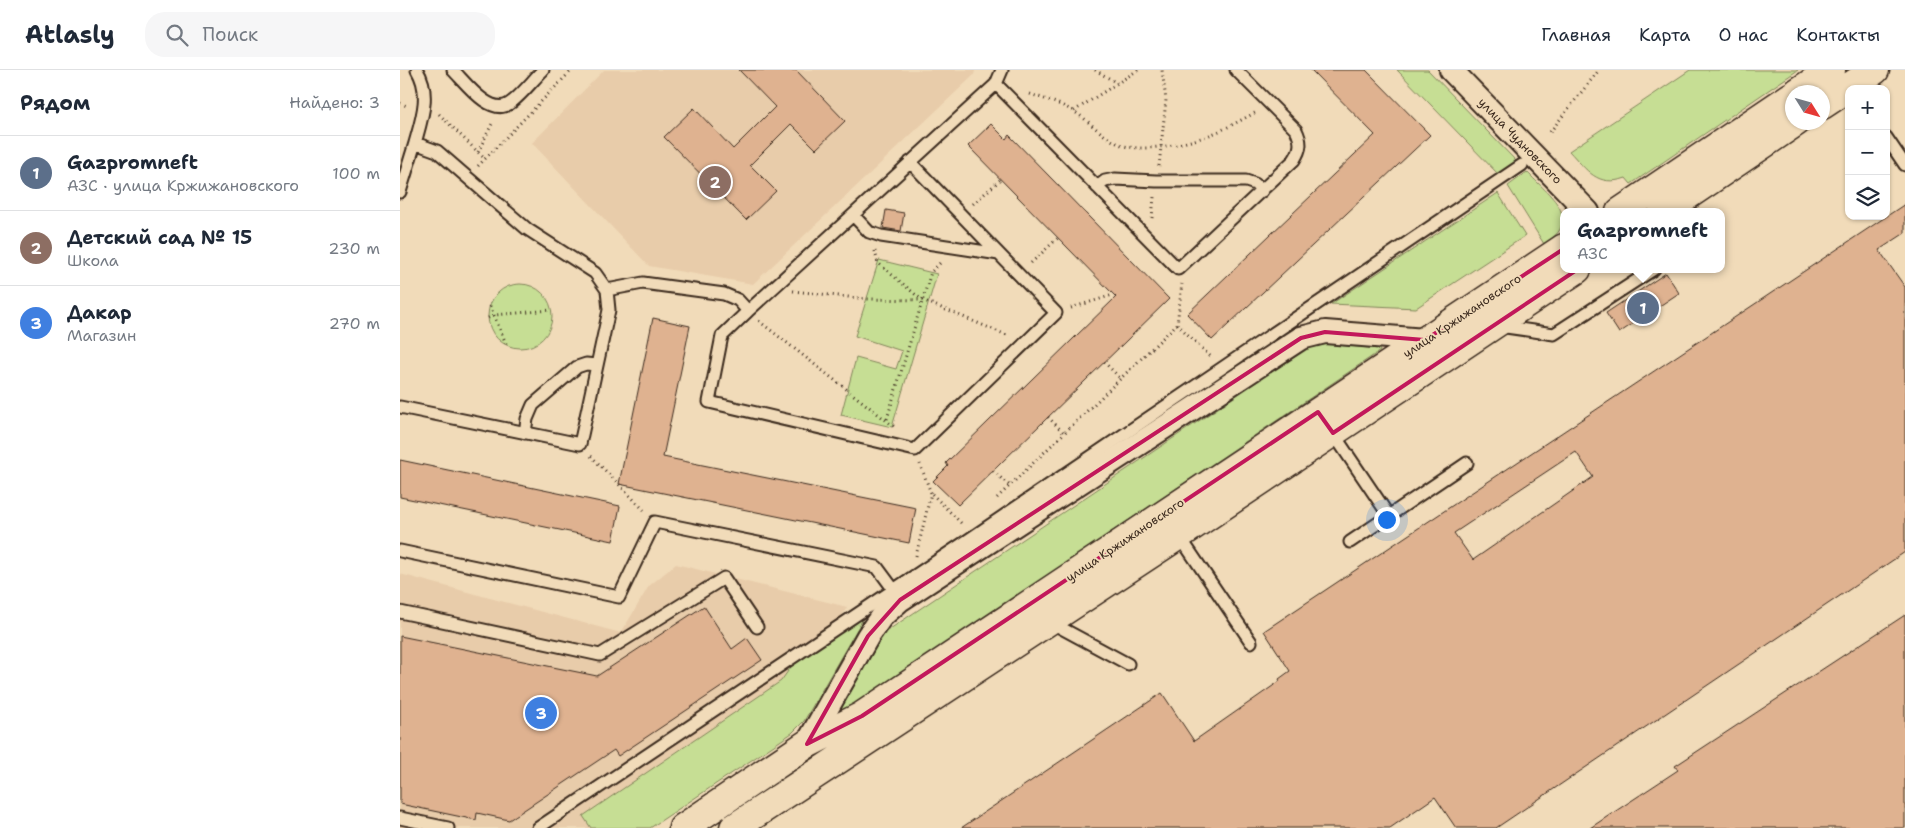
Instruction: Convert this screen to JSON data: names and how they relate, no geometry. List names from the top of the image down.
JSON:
{
  "streets": {
    "street": ["улица Чудновского", "улица Кржижановского"]
  },
  "north": "bottom right",
  "page": {
    "header": "Atlasly",
    "search": "Поиск",
    "nav": [
      "Главная",
      "Карта",
      "О нас",
      "Контакты"
    ],
    "heading": ["Рядом", "Найдено: 3"],
    "map_buttons": ["+", "−"],
    "list": [
      {
        "mark": "1",
        "name": "Gazpromneft",
        "note": "АЗС · улица Кржижановского",
        "value": "100 m"
      },
      {
        "mark": "2",
        "name": "Детский сад № 15",
        "note": "Школа",
        "value": "230 m"
      },
      {
        "mark": "3",
        "name": "Дакар",
        "note": "Магазин",
        "value": "270 m"
      }
    ],
    "pins": ["2", "1", "3"],
    "popup": ["Gazpromneft", "АЗС"]
  }
}
